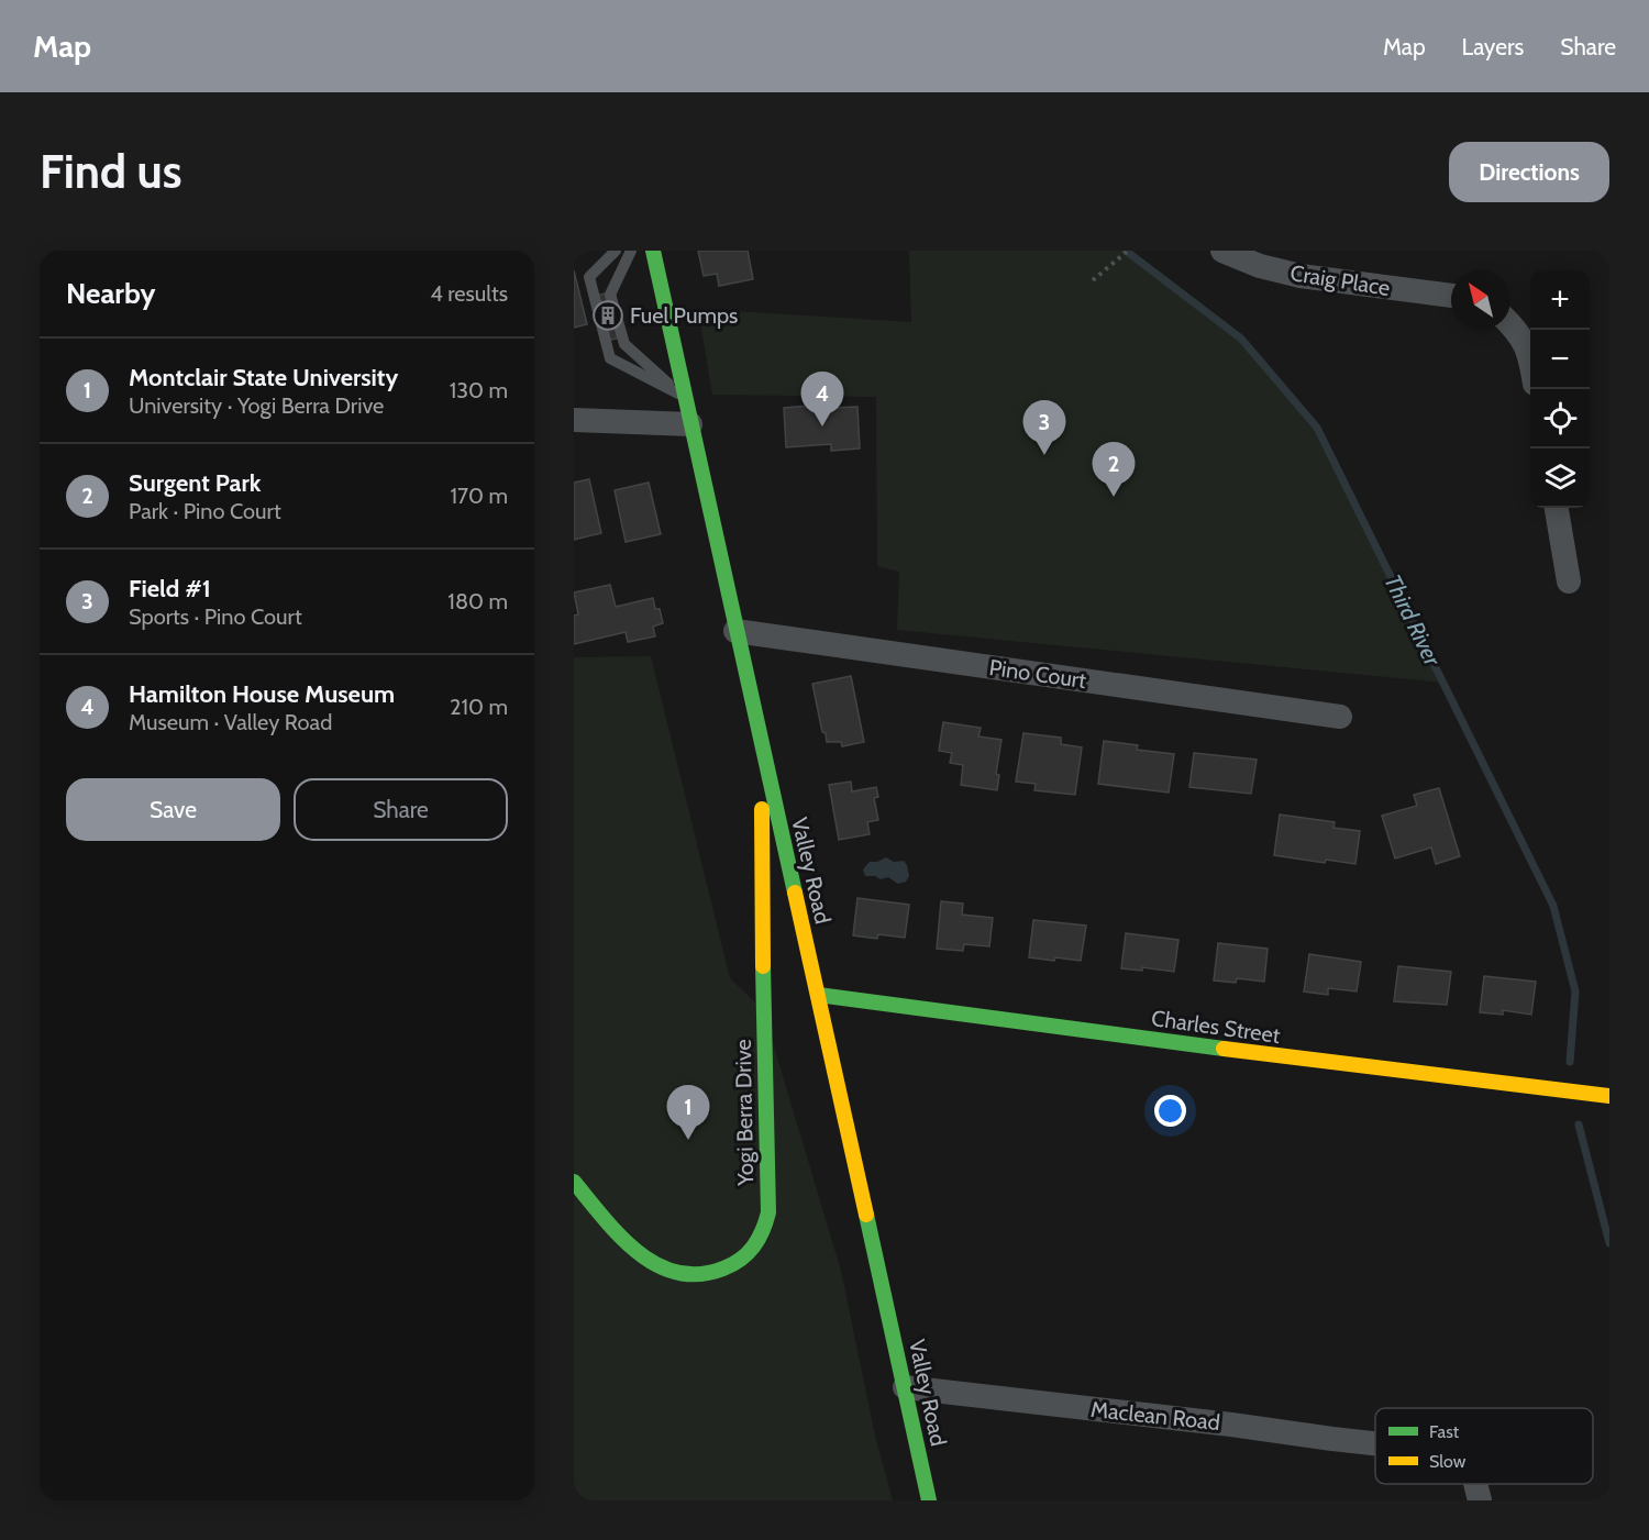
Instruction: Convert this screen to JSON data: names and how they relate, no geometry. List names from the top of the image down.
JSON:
{
  "streets": {
    "street": [
      "Craig Place",
      "Pino Court",
      "Valley Road",
      "Charles Street",
      "Yogi Berra Drive",
      "Maclean Road"
    ]
  },
  "crossings": [
    ["Pino Court", "Valley Road"],
    ["Valley Road", "Charles Street"],
    ["Valley Road", "Yogi Berra Drive"],
    ["Valley Road", "Maclean Road"]
  ],
  "water": ["Third River"],
  "places": {
    "building": ["Fuel Pumps"]
  },
  "legend": ["Fast", "Slow"],
  "north": "top left",
  "page": {
    "header": "Map",
    "nav": ["Map", "Layers", "Share"],
    "buttons": [
      "Directions",
      ["Save", "Share"]
    ],
    "title": "Find us",
    "heading": ["Nearby", "4 results"],
    "map_buttons": ["+", "−"],
    "list": [
      {
        "mark": "1",
        "name": "Montclair State University",
        "note": "University · Yogi Berra Drive",
        "value": "130 m"
      },
      {
        "mark": "2",
        "name": "Surgent Park",
        "note": "Park · Pino Court",
        "value": "170 m"
      },
      {
        "mark": "3",
        "name": "Field #1",
        "note": "Sports · Pino Court",
        "value": "180 m"
      },
      {
        "mark": "4",
        "name": "Hamilton House Museum",
        "note": "Museum · Valley Road",
        "value": "210 m"
      }
    ],
    "pins": [
      "4",
      "3",
      "2",
      "1"
    ]
  }
}
